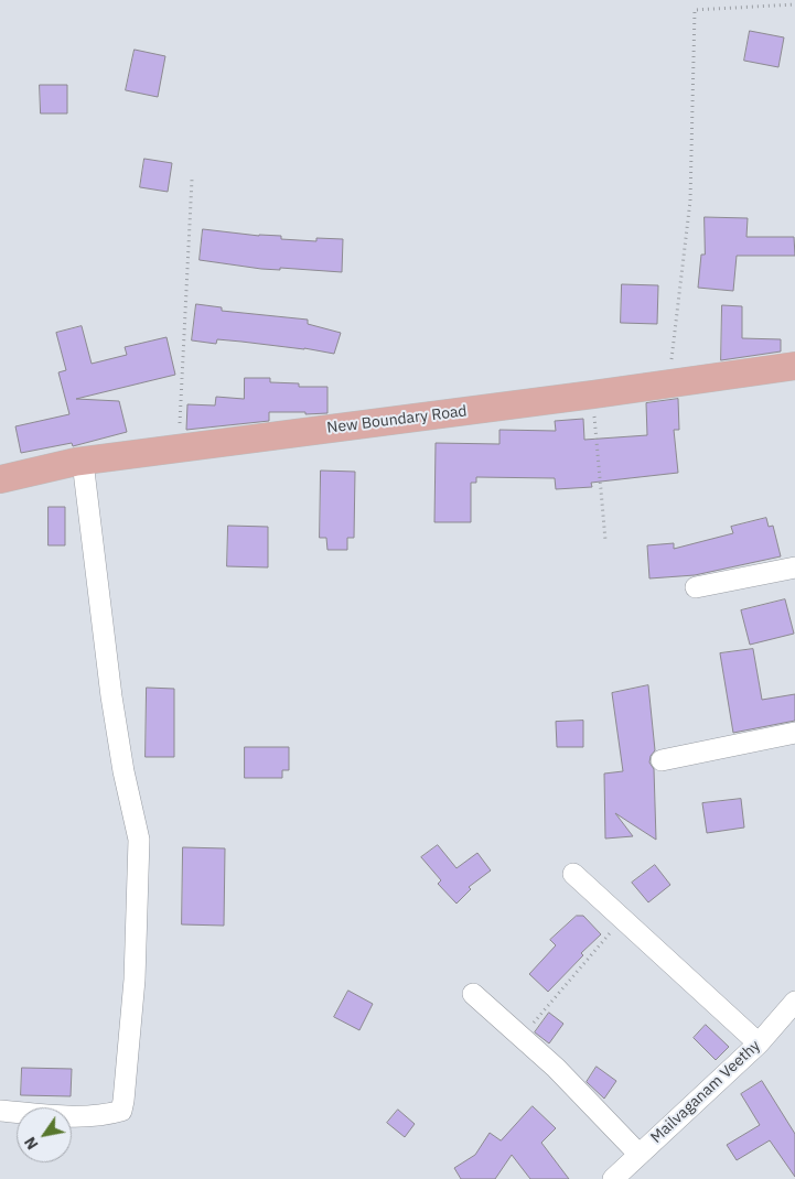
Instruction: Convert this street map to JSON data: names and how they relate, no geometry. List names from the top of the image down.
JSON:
{
  "streets": {
    "main road": ["New Boundary Road"],
    "street": ["Mailvaganam Veethy"]
  },
  "north": "bottom left"
}
